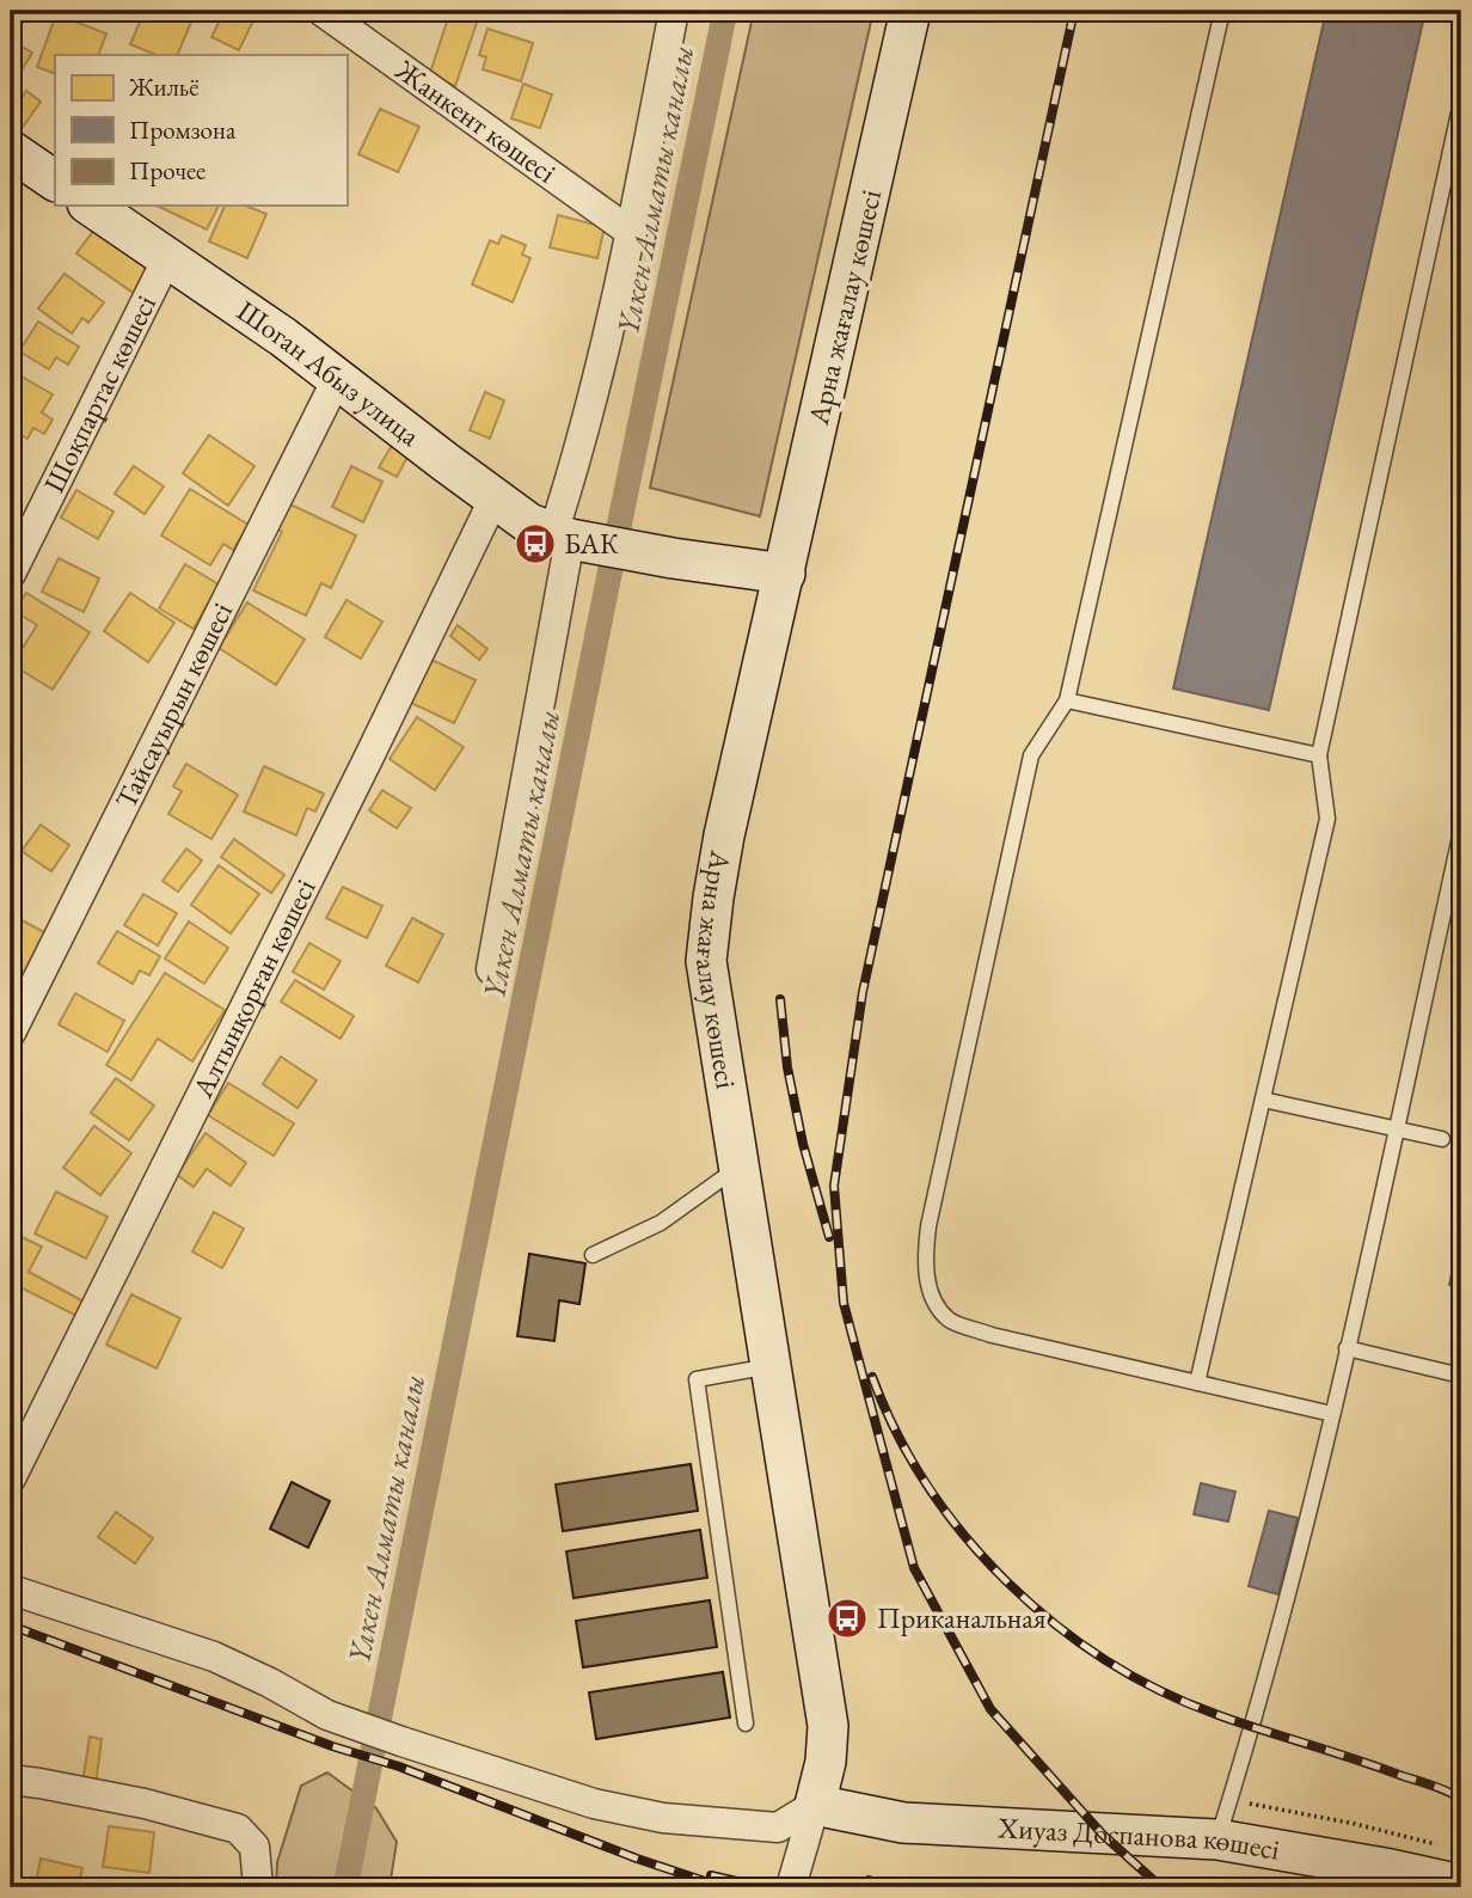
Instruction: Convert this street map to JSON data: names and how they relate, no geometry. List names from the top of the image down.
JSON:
{
  "streets": {
    "street": [
      "Жанкент көшесі",
      "Арна жағалау көшесі",
      "Шоган Абыз улица",
      "Шоқпартас көшесі",
      "Тайсауырын көшесі",
      "Алтынқорған көшесі",
      "Хиуаз Доспанова көшесі"
    ]
  },
  "crossings": [
    ["Арна жағалау көшесі", "Шоган Абыз улица"],
    ["Арна жағалау көшесі", "Хиуаз Доспанова көшесі"],
    ["Шоган Абыз улица", "Шоқпартас көшесі"],
    ["Шоган Абыз улица", "Тайсауырын көшесі"],
    ["Шоган Абыз улица", "Алтынқорған көшесі"]
  ],
  "water": ["Үлкен Алматы каналы"],
  "places": {
    "bus stop": ["БАК", "Приканальная"]
  },
  "legend": ["Жильё", "Промзона", "Прочее"]
}
